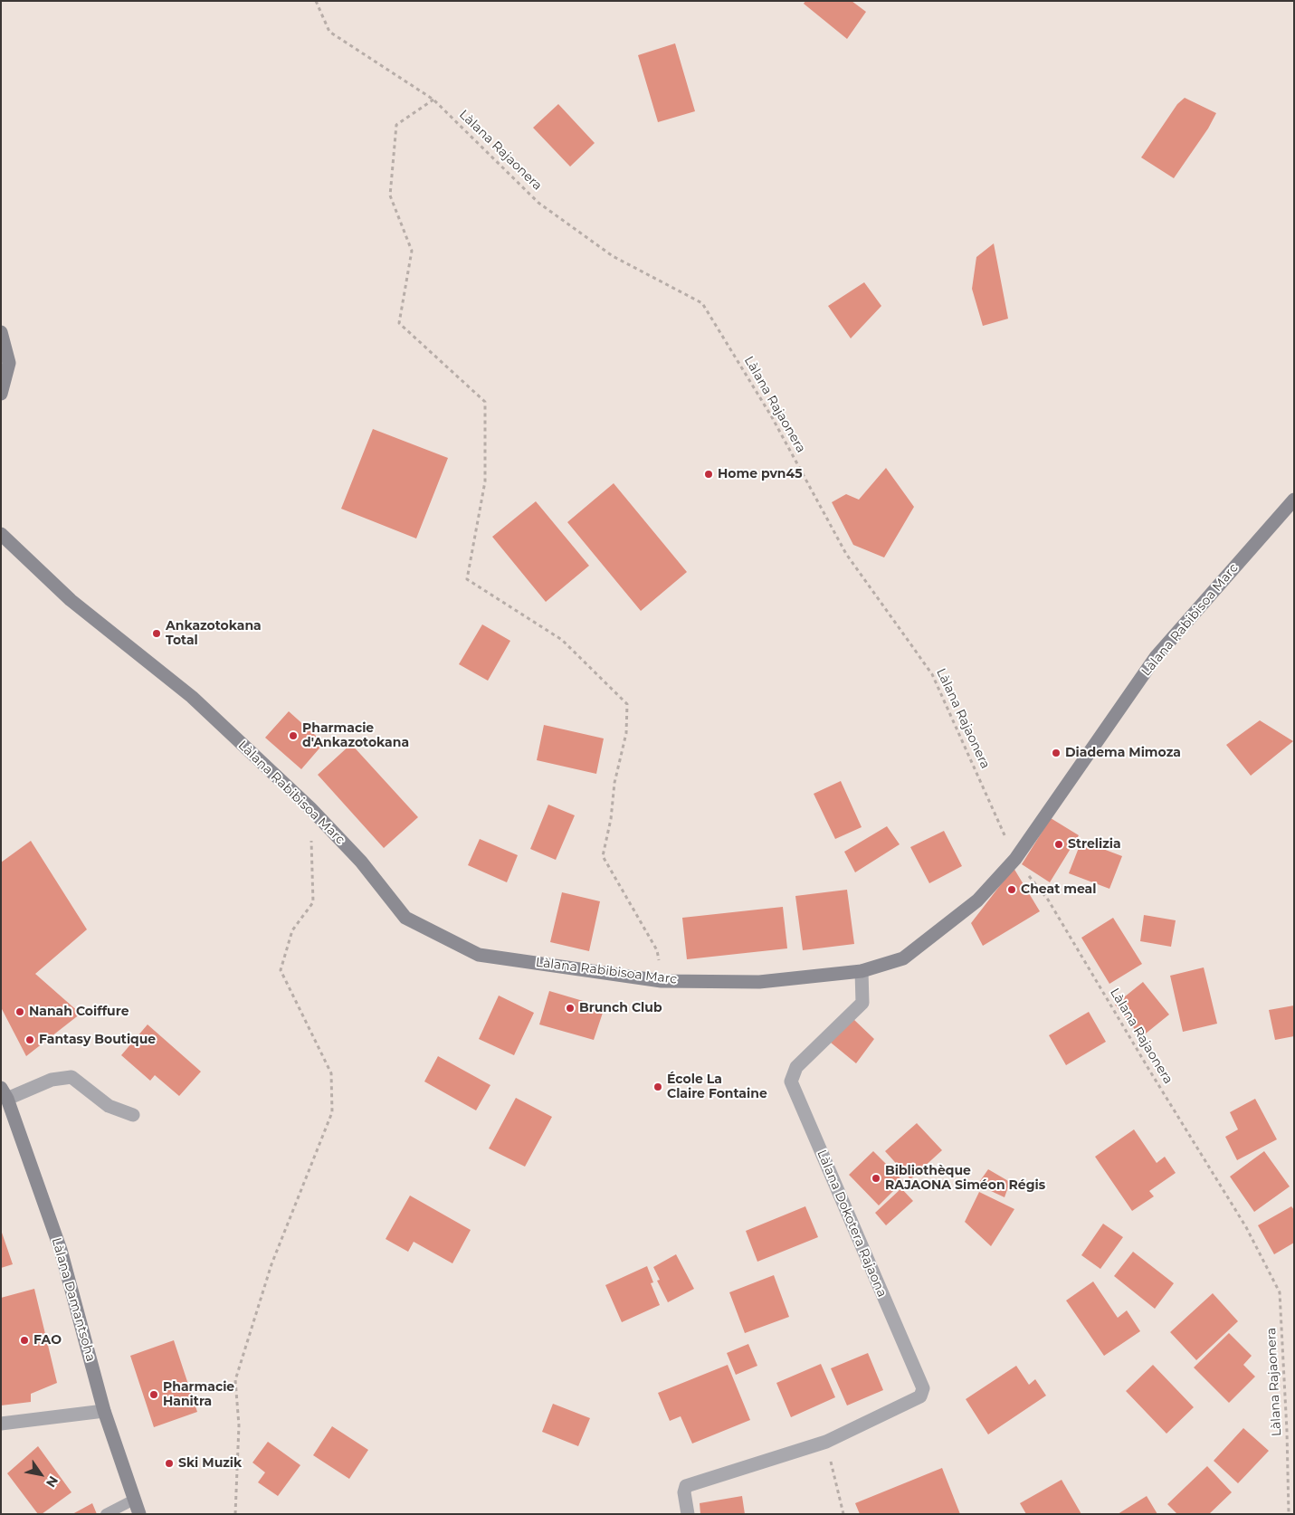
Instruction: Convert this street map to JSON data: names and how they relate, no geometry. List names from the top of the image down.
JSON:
{
  "streets": {
    "street": ["Làlana Rabibisoa Marc", "Làlana Dokotera Rajaona", "Làlana Damantsoha"],
    "path": ["Làlana Rajaonera"]
  },
  "crossings": [
    ["Làlana Rajaonera", "Làlana Rabibisoa Marc"],
    ["Làlana Rabibisoa Marc", "Làlana Dokotera Rajaona"]
  ],
  "places": [
    "Home pvn45",
    "Ankazotokana Total",
    "Pharmacie d'Ankazotokana",
    "Diadema Mimoza",
    "Strelizia",
    "Cheat meal",
    "Brunch Club",
    "Nanah Coiffure",
    "Fantasy Boutique",
    "École La Claire Fontaine",
    "Bibliothèque RAJAONA Siméon Régis",
    "FAO",
    "Pharmacie Hanitra",
    "Ski Muzik"
  ],
  "north": "bottom right"
}
